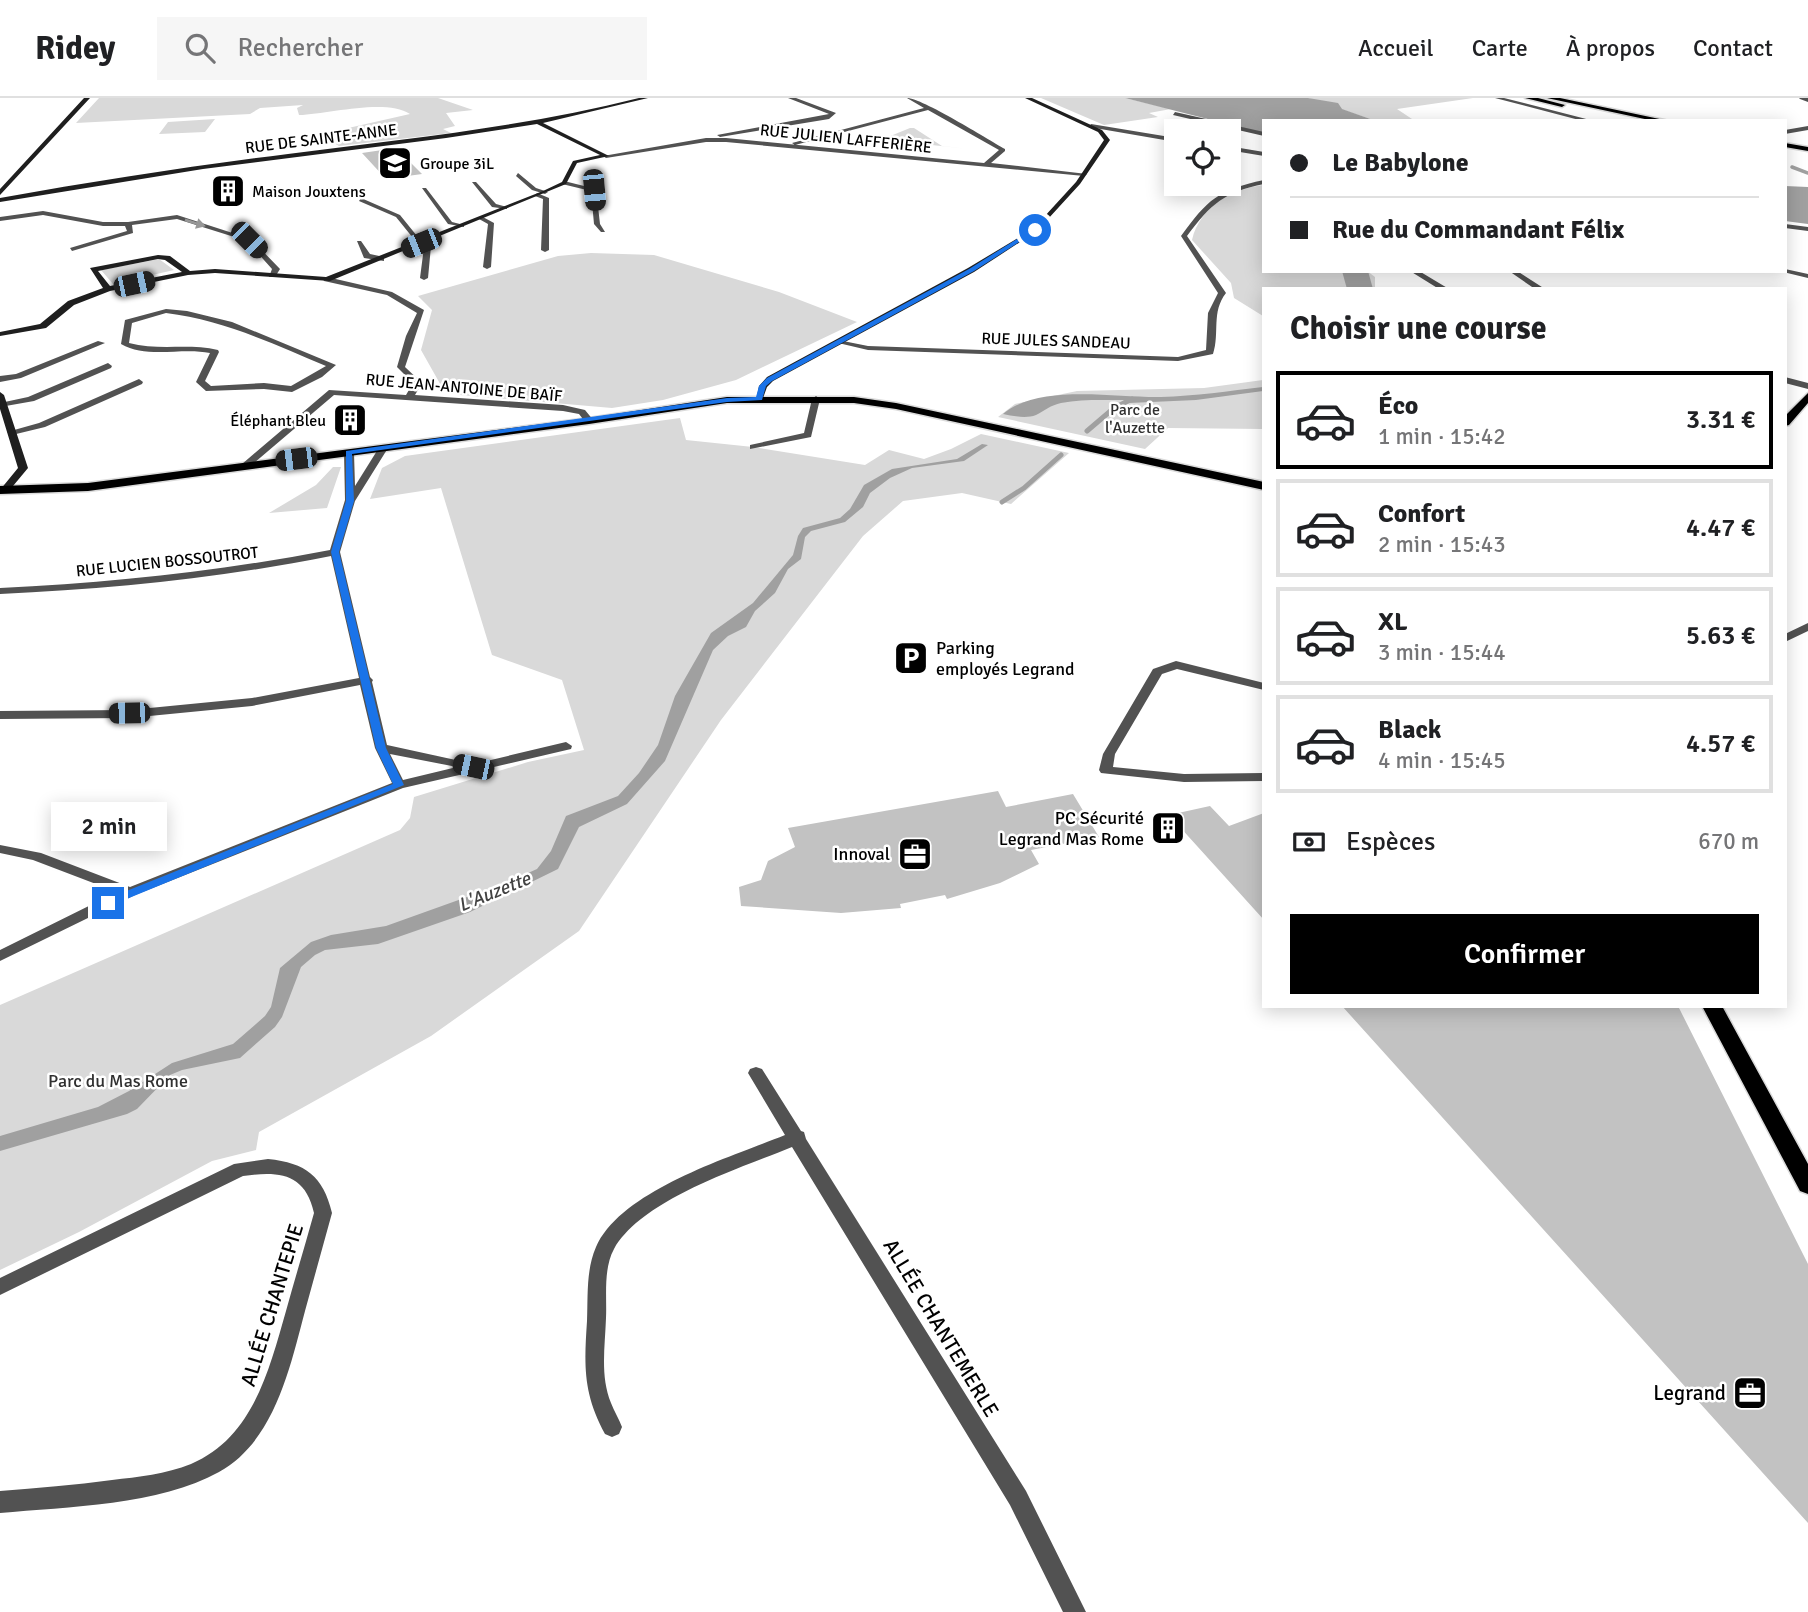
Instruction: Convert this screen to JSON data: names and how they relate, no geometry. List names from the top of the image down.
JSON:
{
  "streets": {
    "street": [
      "RUE DE SAINTE-ANNE",
      "RUE JULIEN LAFFERIÈRE",
      "RUE JULES SANDEAU",
      "RUE JEAN-ANTOINE DE BAÏF",
      "RUE LUCIEN BOSSOUTROT",
      "ALLÉE CHANTEPIE",
      "ALLÉE CHANTEMERLE"
    ]
  },
  "water": ["L'Auzette"],
  "parks": ["Parc de l'Auzette", "Parc du Mas Rome"],
  "places": {
    "school or university": ["Groupe 3iL"],
    "building": ["Maison Jouxtens", "Éléphant Bleu", "PC Sécurité Legrand Mas Rome"],
    "parking": ["Parking employés Legrand"],
    "office": ["Innoval", "Legrand"]
  },
  "page": {
    "header": "Ridey",
    "search": "Rechercher",
    "nav": [
      "Accueil",
      "Carte",
      "À propos",
      "Contact"
    ],
    "banner": ["Le Babylone", "Rue du Commandant Félix"],
    "heading": "Choisir une course",
    "list": [
      {
        "name": "Éco",
        "note": "1 min · 15:42",
        "value": "3.31 €"
      },
      {
        "name": "Confort",
        "note": "2 min · 15:43",
        "value": "4.47 €"
      },
      {
        "name": "XL",
        "note": "3 min · 15:44",
        "value": "5.63 €"
      },
      {
        "name": "Black",
        "note": "4 min · 15:45",
        "value": "4.57 €"
      }
    ],
    "bubble": "2 min",
    "pay": ["Espèces", "670 m"],
    "buttons": "Confirmer"
  }
}
